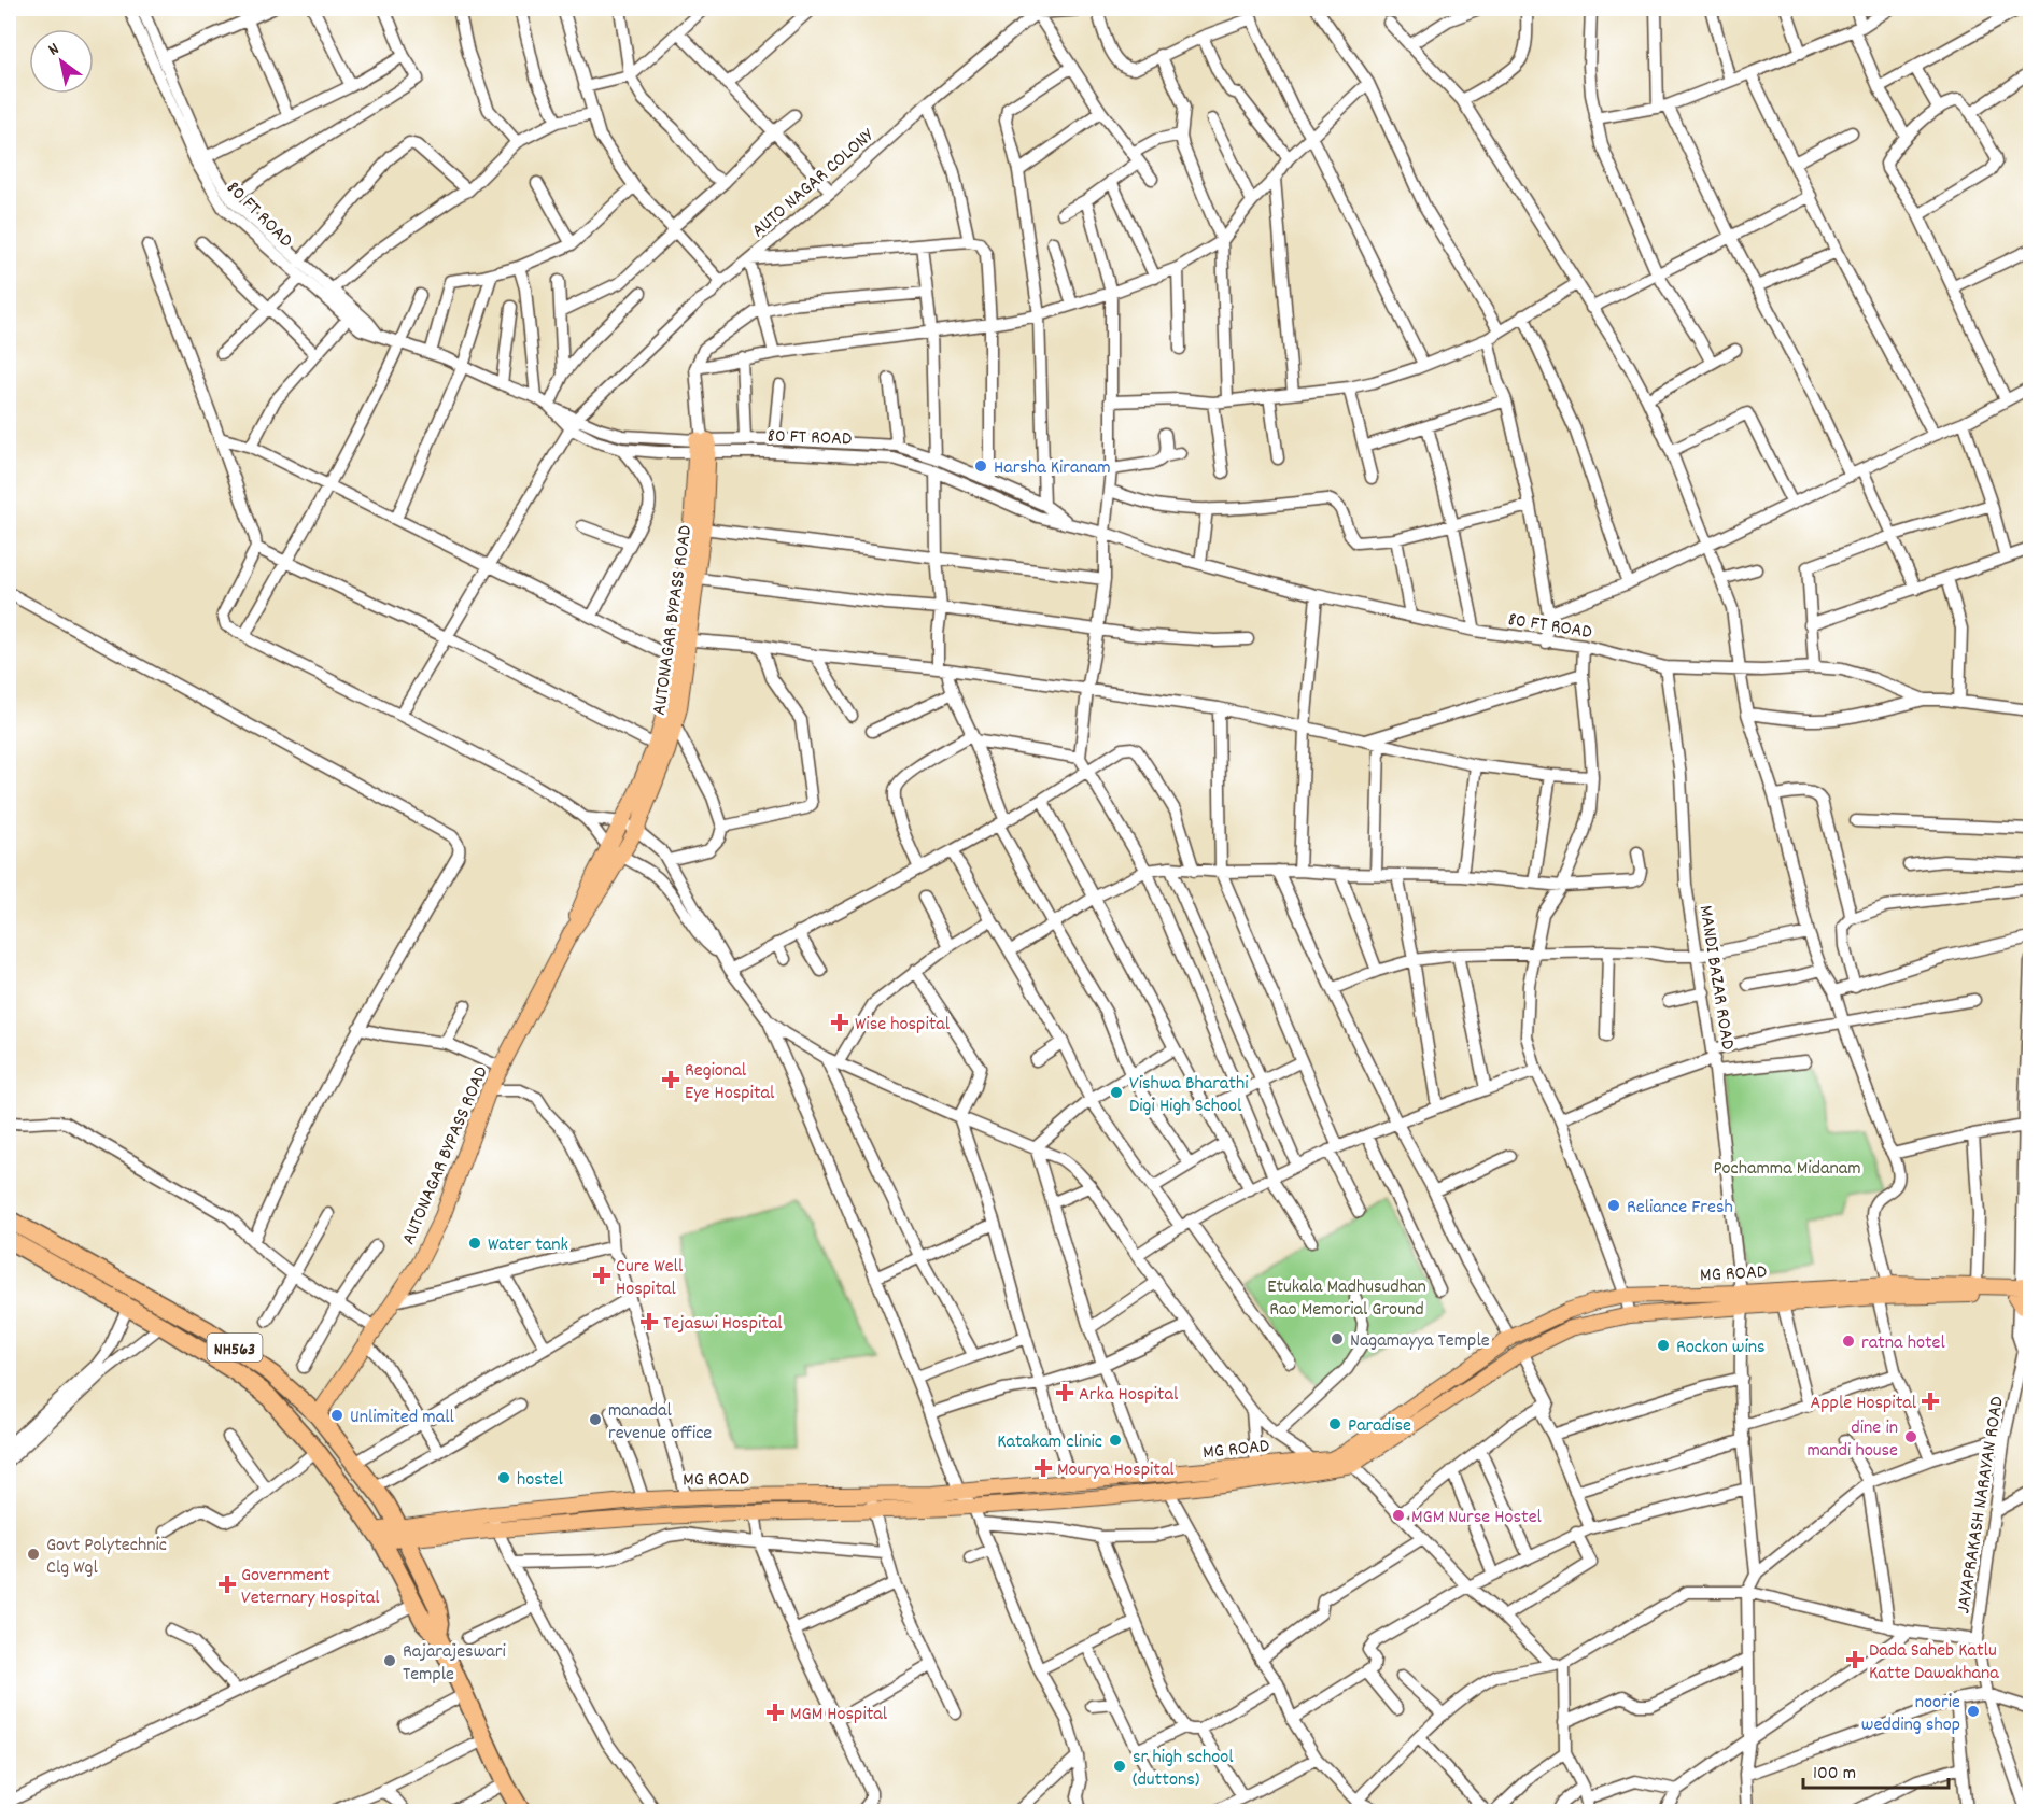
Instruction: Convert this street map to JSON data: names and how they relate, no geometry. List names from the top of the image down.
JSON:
{
  "streets": {
    "highway": ["NH563"],
    "main road": ["AUTONAGAR BYPASS ROAD", "MG ROAD"],
    "street": [
      "AUTO NAGAR COLONY",
      "80 FT ROAD",
      "MANDI BAZAR ROAD",
      "JAYAPRAKASH NARAYAN ROAD"
    ]
  },
  "crossings": [
    ["AUTO NAGAR COLONY", "80 FT ROAD"],
    ["80 FT ROAD", "AUTONAGAR BYPASS ROAD"],
    ["80 FT ROAD", "MANDI BAZAR ROAD"],
    ["AUTONAGAR BYPASS ROAD", "NH563"],
    ["MANDI BAZAR ROAD", "MG ROAD"],
    ["MG ROAD", "NH563"],
    ["MG ROAD", "JAYAPRAKASH NARAYAN ROAD"]
  ],
  "parks": ["Pochamma Midanam", "Etukala Madhusudhan Rao Memorial Ground"],
  "places": {
    "other": [
      "Harsha Kiranam",
      "Vishwa Bharathi Digi High School",
      "Reliance Fresh",
      "Water tank",
      "Nagamayya Temple",
      "ratna hotel",
      "Rockon wins",
      "Unlimited mall",
      "manadal revenue office",
      "Paradise",
      "dine in mandi house",
      "Katakam clinic",
      "hostel",
      "MGM Nurse Hostel",
      "Govt Polytechnic Clg Wgl",
      "Rajarajeswari Temple",
      "noorie wedding shop",
      "sr high school (duttons)"
    ],
    "health": [
      "Wise hospital",
      "Regional Eye Hospital",
      "Cure Well Hospital",
      "Tejaswi Hospital",
      "Arka Hospital",
      "Apple Hospital",
      "Mourya Hospital",
      "Government Veternary Hospital",
      "Dada Saheb Katlu Katte Dawakhana",
      "MGM Hospital"
    ]
  },
  "scale_bar": "100 m",
  "north": "top left"
}
